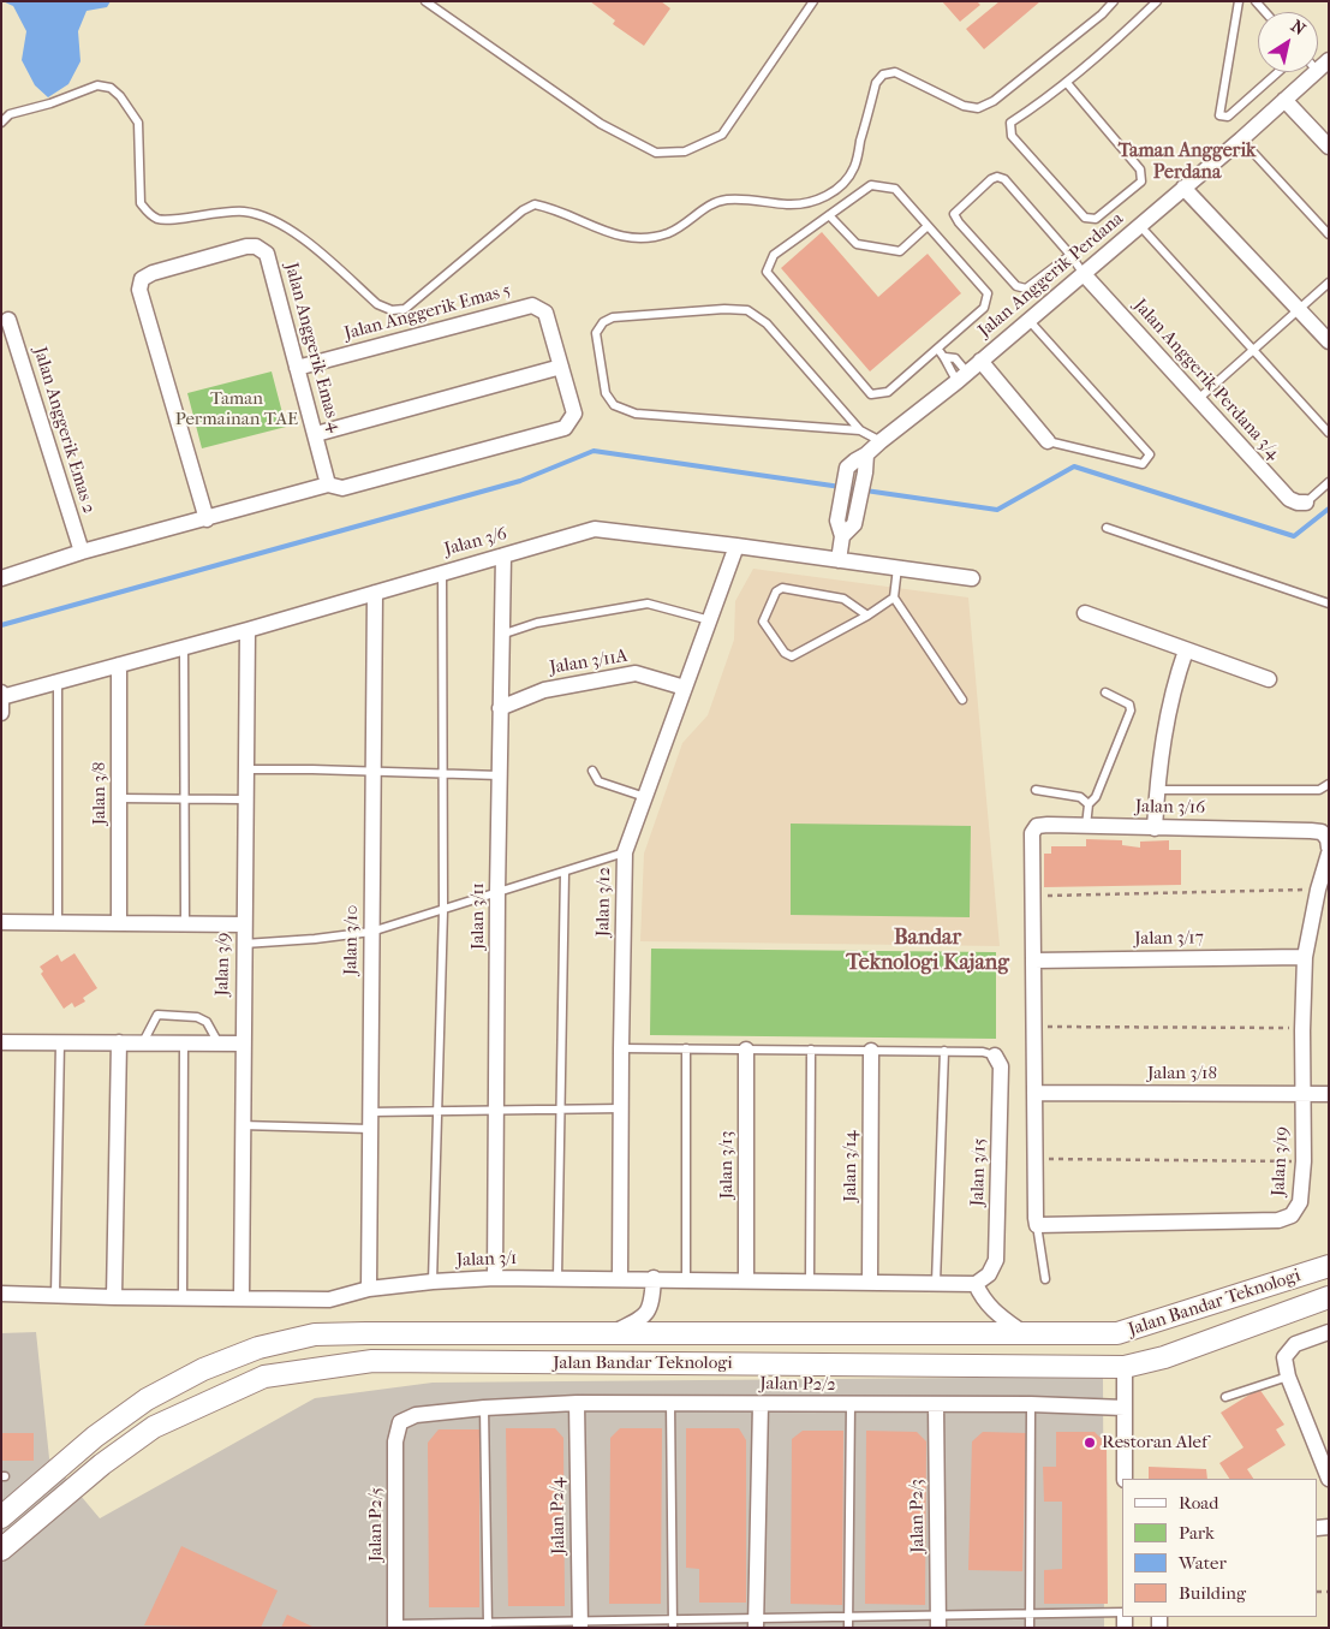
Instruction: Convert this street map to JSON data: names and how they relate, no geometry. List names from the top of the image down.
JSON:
{
  "streets": {
    "street": [
      "Jalan Anggerik Perdana",
      "Jalan Anggerik Emas 5",
      "Jalan Anggerik Emas 4",
      "Jalan Anggerik Perdana 3/4",
      "Jalan Anggerik Emas 2",
      "Jalan 3/6",
      "Jalan 3/11A",
      "Jalan 3/8",
      "Jalan 3/16",
      "Jalan 3/12",
      "Jalan 3/11",
      "Jalan 3/17",
      "Jalan 3/10",
      "Jalan 3/9",
      "Jalan 3/18",
      "Jalan 3/19",
      "Jalan 3/13",
      "Jalan 3/14",
      "Jalan 3/15",
      "Jalan 3/1",
      "Jalan Bandar Teknologi",
      "Jalan P2/2",
      "Jalan P2/4",
      "Jalan P2/3",
      "Jalan P2/5"
    ]
  },
  "crossings": [
    ["Jalan Anggerik Perdana", "Jalan Anggerik Perdana 3/4"],
    ["Jalan Anggerik Perdana", "Jalan 3/6"],
    ["Jalan Anggerik Emas 5", "Jalan Anggerik Emas 4"],
    ["Jalan 3/6", "Jalan 3/8"],
    ["Jalan 3/6", "Jalan 3/12"],
    ["Jalan 3/6", "Jalan 3/11"],
    ["Jalan 3/6", "Jalan 3/10"],
    ["Jalan 3/6", "Jalan 3/9"],
    ["Jalan 3/11A", "Jalan 3/12"],
    ["Jalan 3/11A", "Jalan 3/11"],
    ["Jalan 3/12", "Jalan 3/1"],
    ["Jalan 3/11", "Jalan 3/1"],
    ["Jalan 3/17", "Jalan 3/19"],
    ["Jalan 3/10", "Jalan 3/1"],
    ["Jalan 3/9", "Jalan 3/1"],
    ["Jalan 3/18", "Jalan 3/19"],
    ["Jalan 3/13", "Jalan 3/1"],
    ["Jalan 3/14", "Jalan 3/1"],
    ["Jalan 3/15", "Jalan 3/1"],
    ["Jalan P2/2", "Jalan P2/4"],
    ["Jalan P2/2", "Jalan P2/3"],
    ["Jalan P2/2", "Jalan P2/5"]
  ],
  "districts": ["Taman Anggerik Perdana", "Bandar Teknologi Kajang"],
  "parks": ["Taman Permainan TAE"],
  "places": ["Restoran Alef"],
  "legend": [
    "Road",
    "Park",
    "Water",
    "Building"
  ],
  "north": "top right"
}
